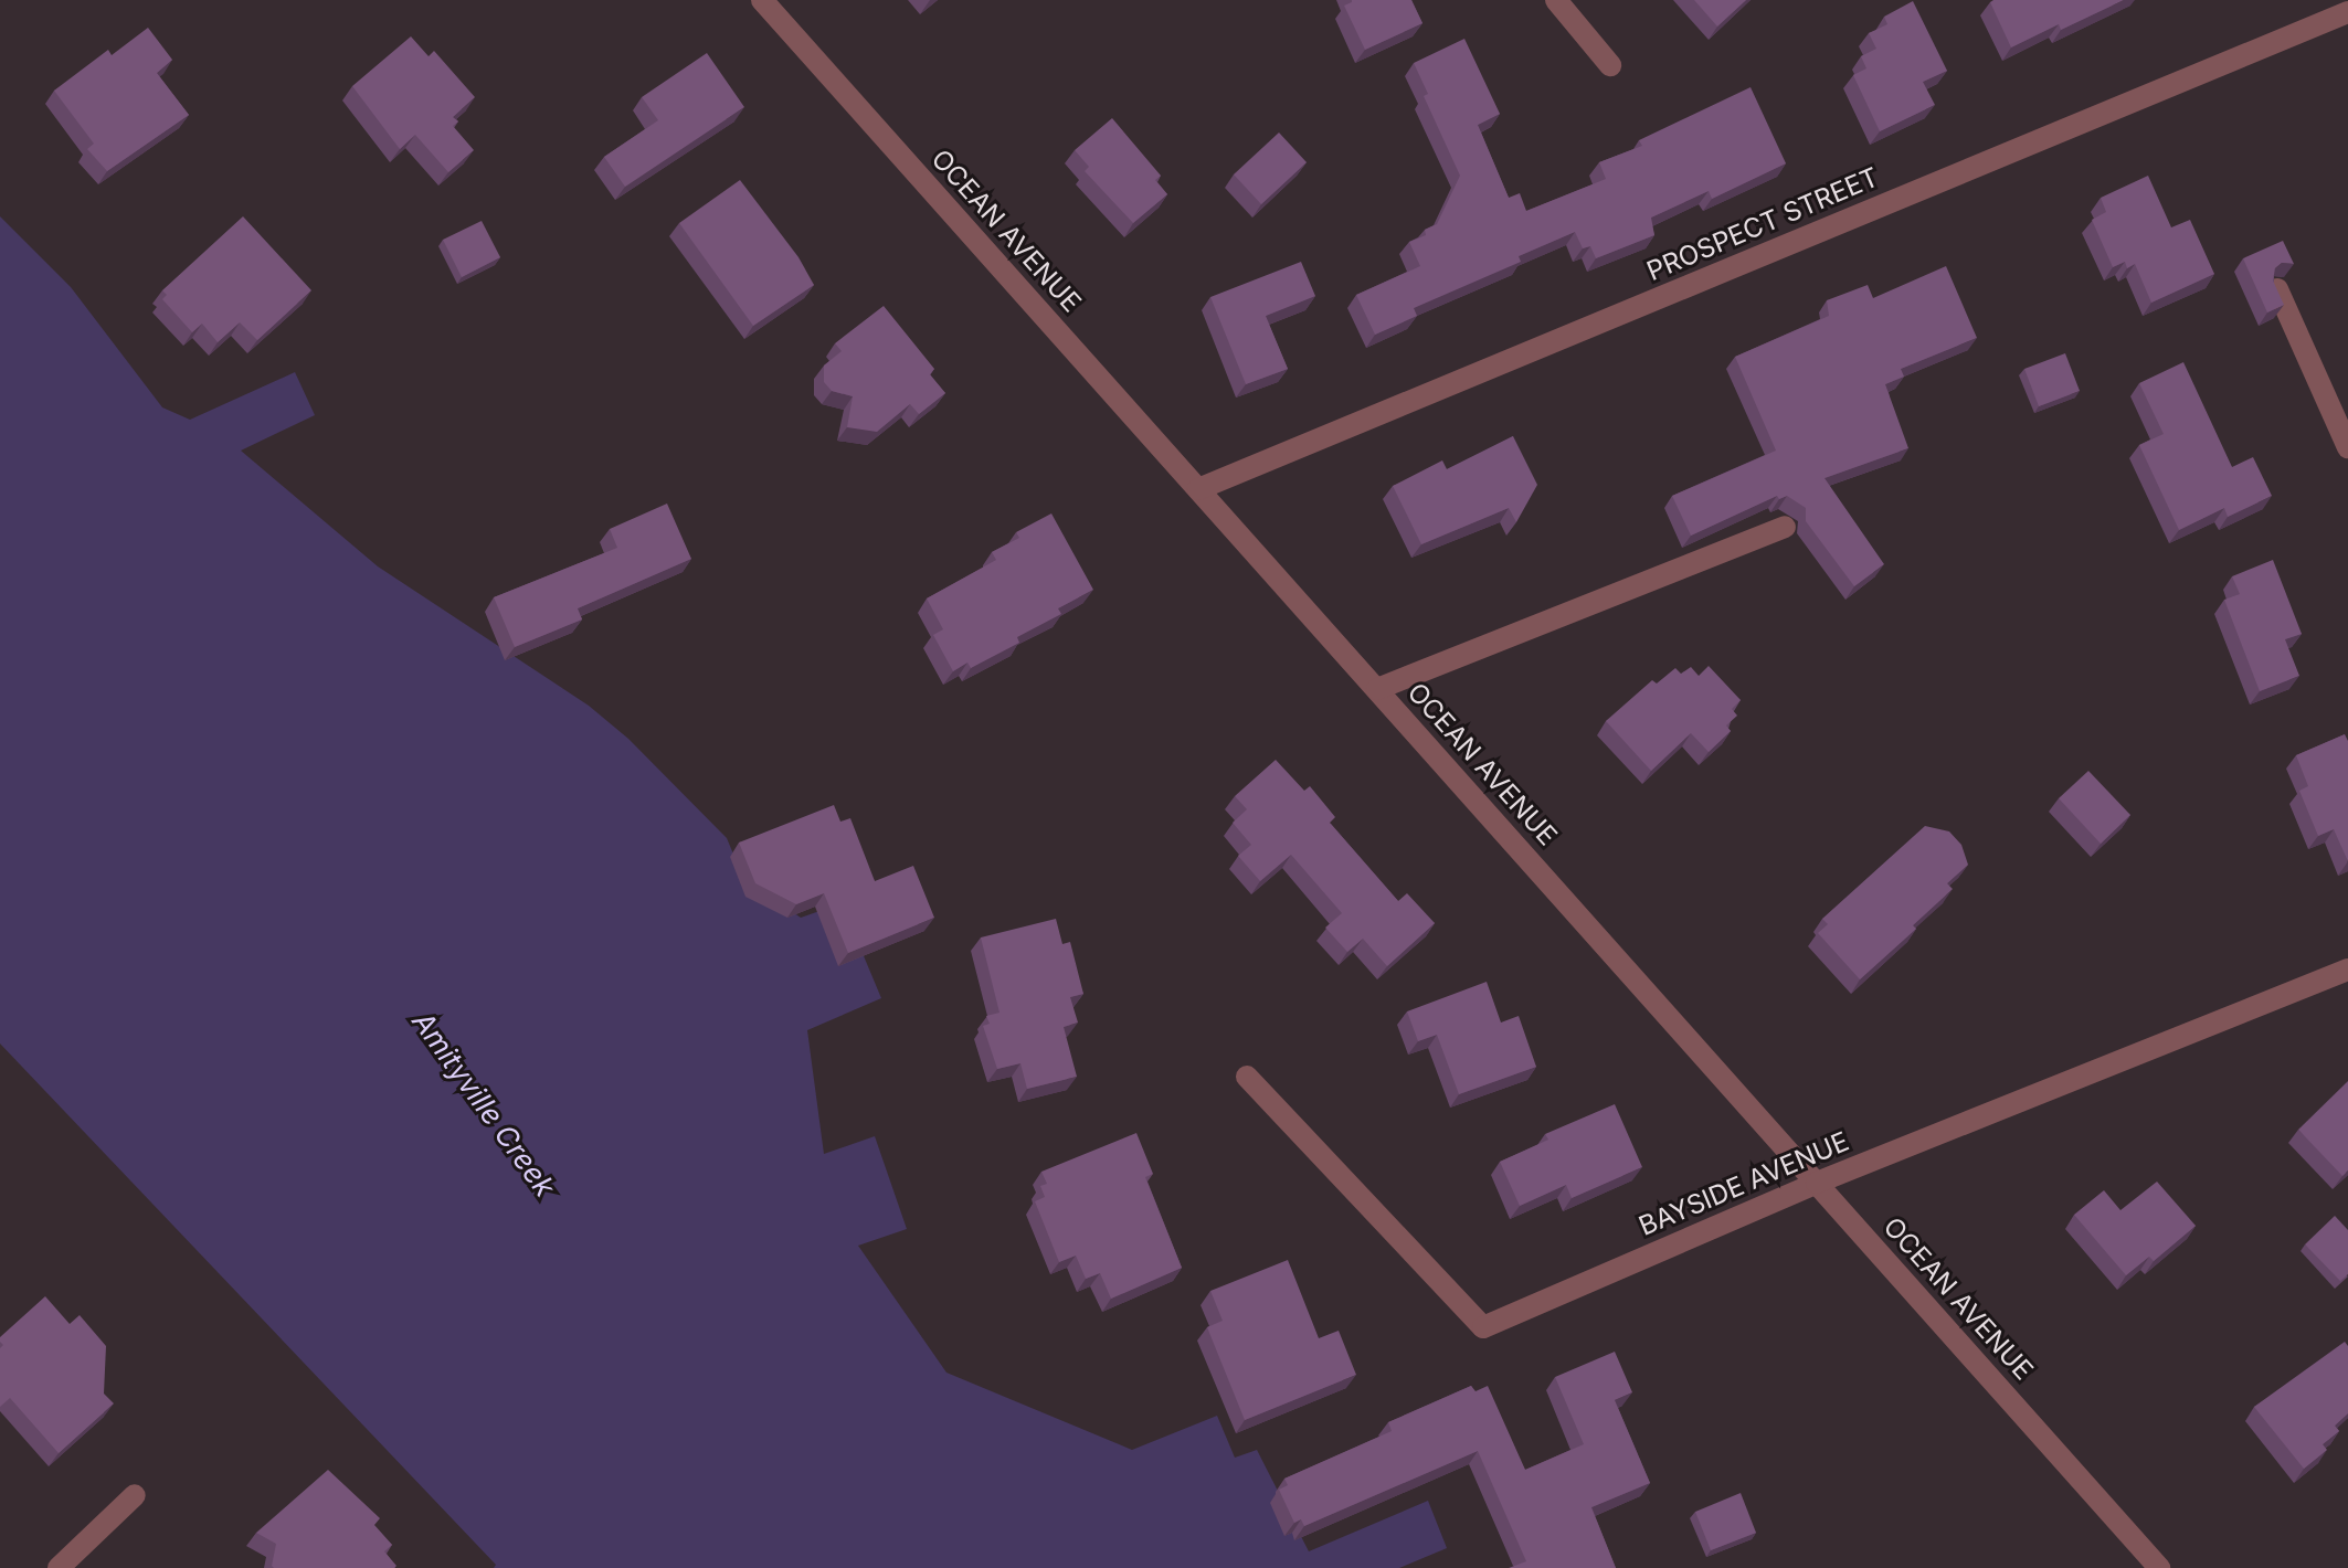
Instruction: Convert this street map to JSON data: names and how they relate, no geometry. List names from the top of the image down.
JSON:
{
  "streets": {
    "street": ["PROSPECT STREET", "OCEAN AVENUE", "BAYSIDE AVENUE"]
  },
  "crossings": [
    ["PROSPECT STREET", "OCEAN AVENUE"],
    ["OCEAN AVENUE", "BAYSIDE AVENUE"]
  ],
  "water": ["Amityville Creek"]
}
